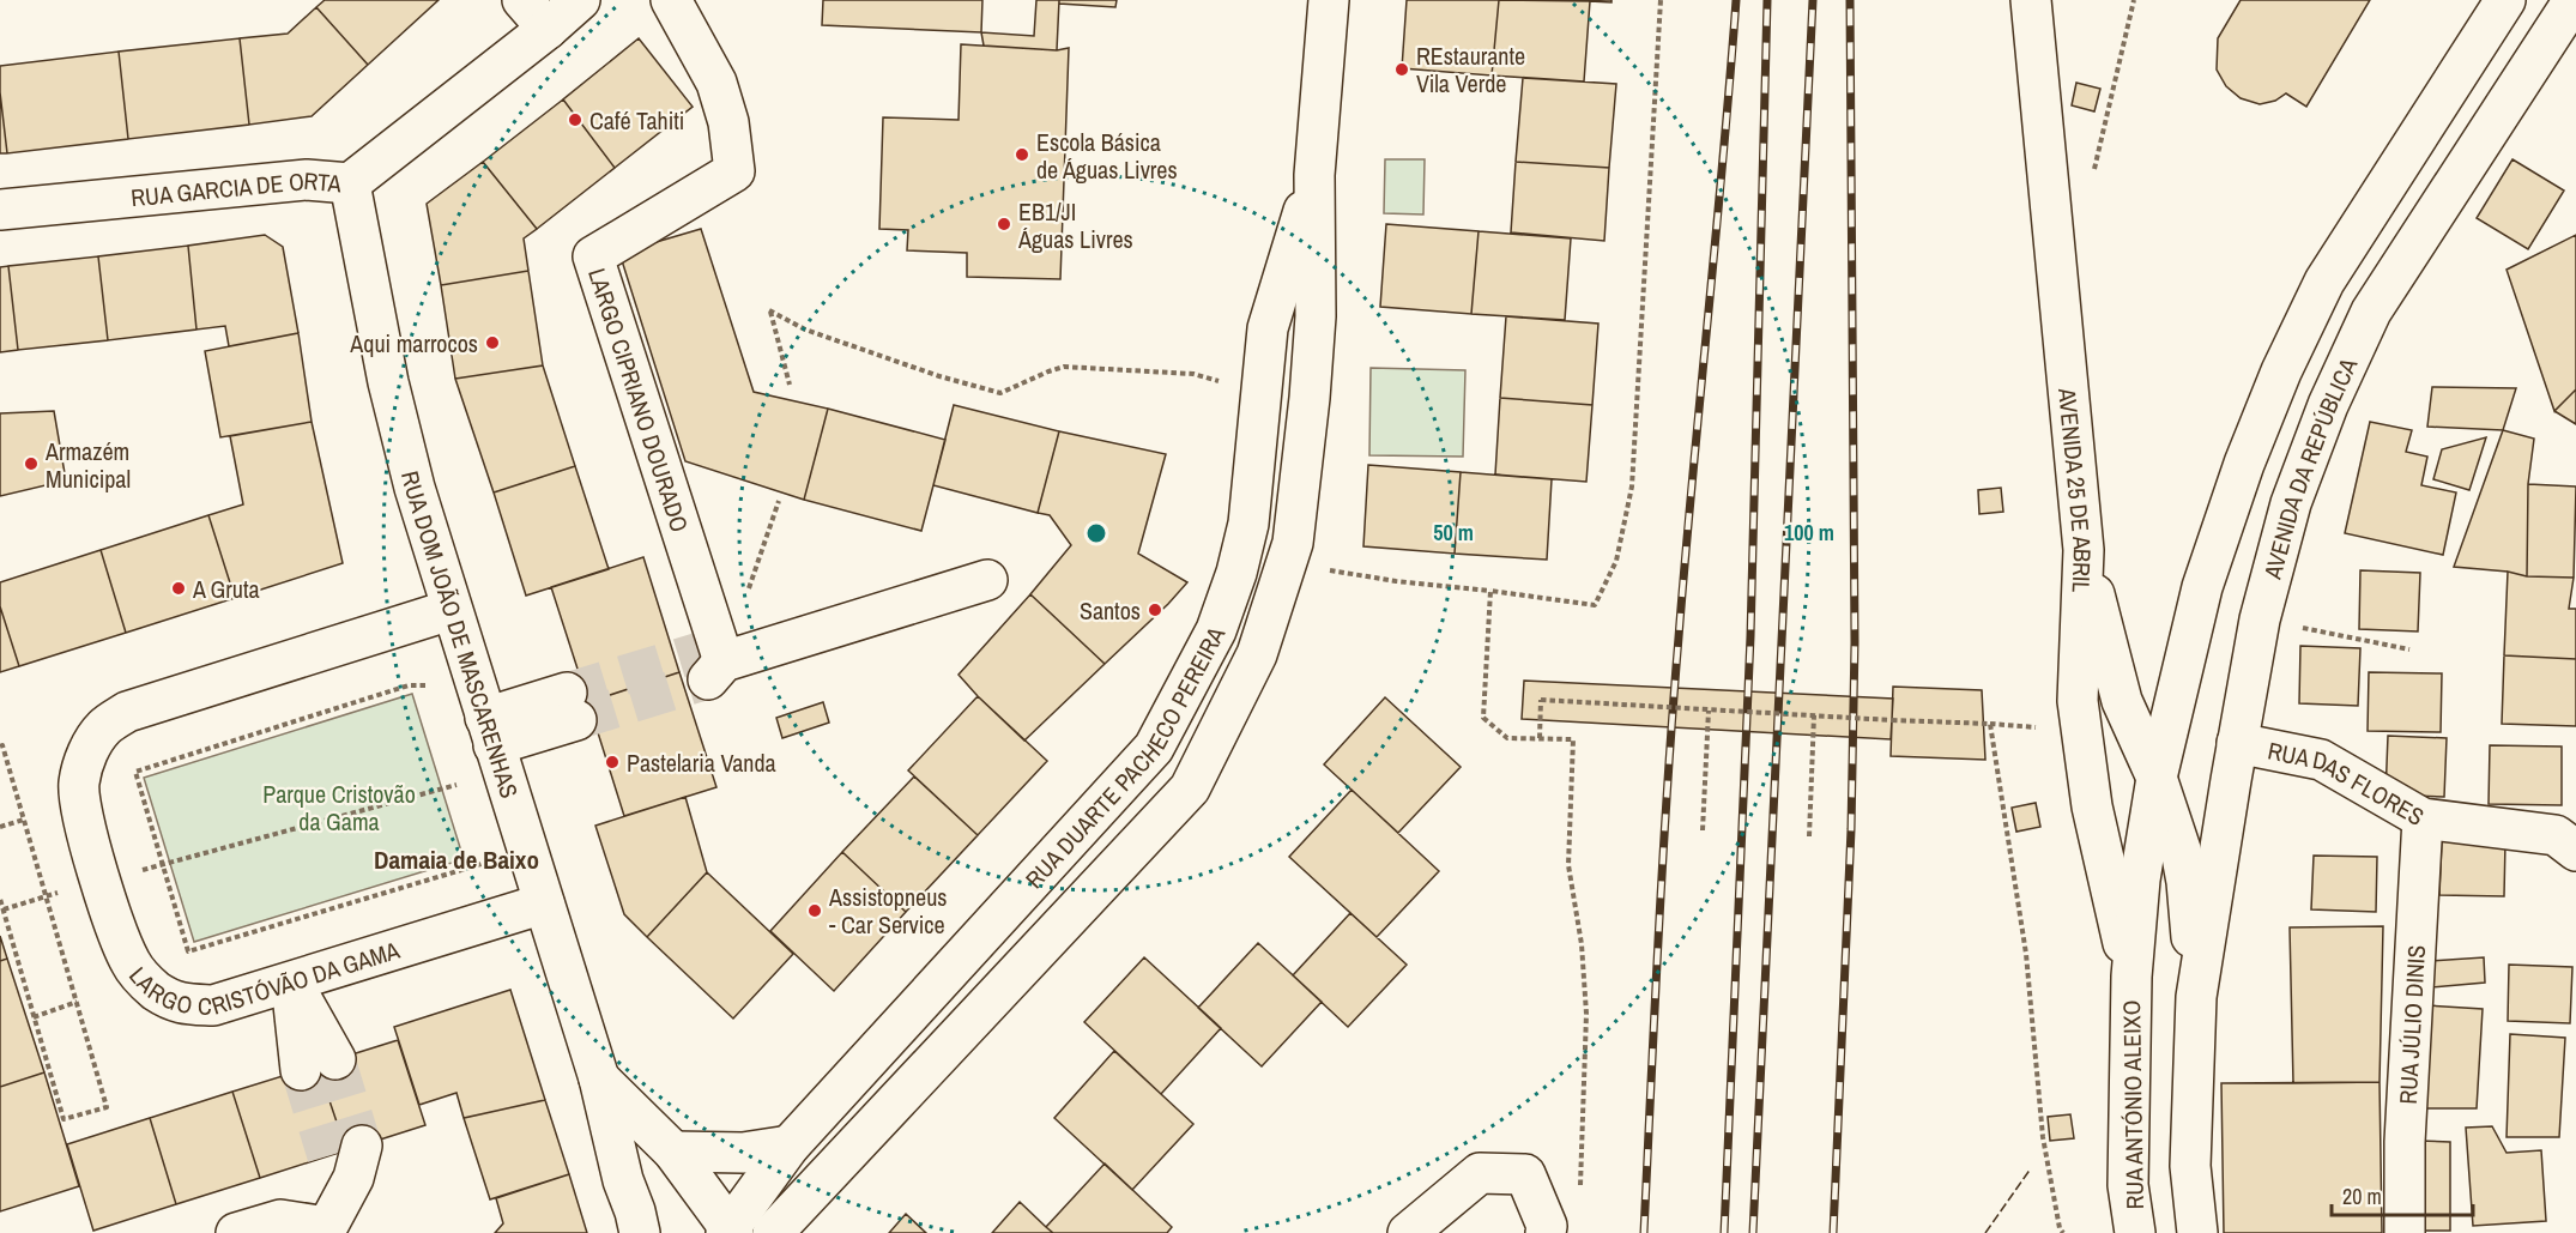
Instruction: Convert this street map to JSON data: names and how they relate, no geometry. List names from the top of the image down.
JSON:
{
  "streets": {
    "street": [
      "RUA GARCIA DE ORTA",
      "LARGO CIPRIANO DOURADO",
      "AVENIDA DA REPÚBLICA",
      "AVENIDA 25 DE ABRIL",
      "RUA DOM JOÃO DE MASCARENHAS",
      "RUA DUARTE PACHECO PEREIRA",
      "RUA DAS FLORES",
      "LARGO CRISTÓVÃO DA GAMA",
      "RUA JÚLIO DINIS",
      "RUA ANTÓNIO ALEIXO"
    ]
  },
  "crossings": [
    ["RUA GARCIA DE ORTA", "RUA DOM JOÃO DE MASCARENHAS"],
    ["AVENIDA DA REPÚBLICA", "RUA DAS FLORES"],
    ["AVENIDA 25 DE ABRIL", "RUA ANTÓNIO ALEIXO"],
    ["RUA DOM JOÃO DE MASCARENHAS", "RUA DUARTE PACHECO PEREIRA"],
    ["RUA DOM JOÃO DE MASCARENHAS", "LARGO CRISTÓVÃO DA GAMA"],
    ["RUA DAS FLORES", "RUA JÚLIO DINIS"]
  ],
  "districts": ["Damaia de Baixo"],
  "parks": ["Parque Cristovão da Gama"],
  "places": [
    "REstaurante Vila Verde",
    "Café Tahiti",
    "Escola Básica de Águas Livres",
    "EB1/JI Águas Livres",
    "Aqui marrocos",
    "Armazém Municipal",
    "A Gruta",
    "Santos",
    "Pastelaria Vanda",
    "Assistopneus - Car Service"
  ],
  "scale_bar": "20 m",
  "rings": ["50 m", "100 m"]
}
